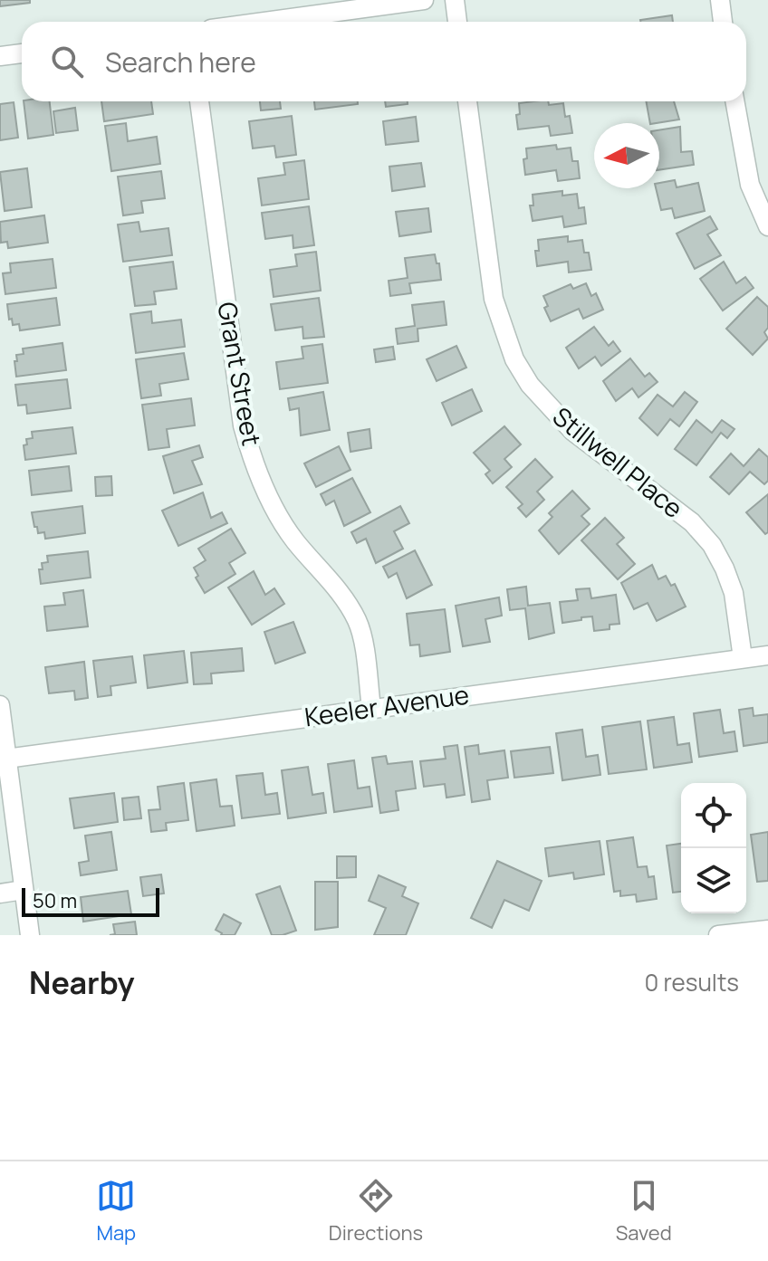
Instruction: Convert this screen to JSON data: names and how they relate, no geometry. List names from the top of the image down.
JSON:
{
  "streets": {
    "street": ["Grant Street", "Stillwell Place", "Keeler Avenue"]
  },
  "crossings": [
    ["Grant Street", "Keeler Avenue"],
    ["Stillwell Place", "Keeler Avenue"]
  ],
  "scale_bar": "50 m",
  "north": "left",
  "page": {
    "search": "Search here",
    "scale": "50 m",
    "heading": ["Nearby", "0 results"],
    "nav": ["Map", "Directions", "Saved"]
  }
}
